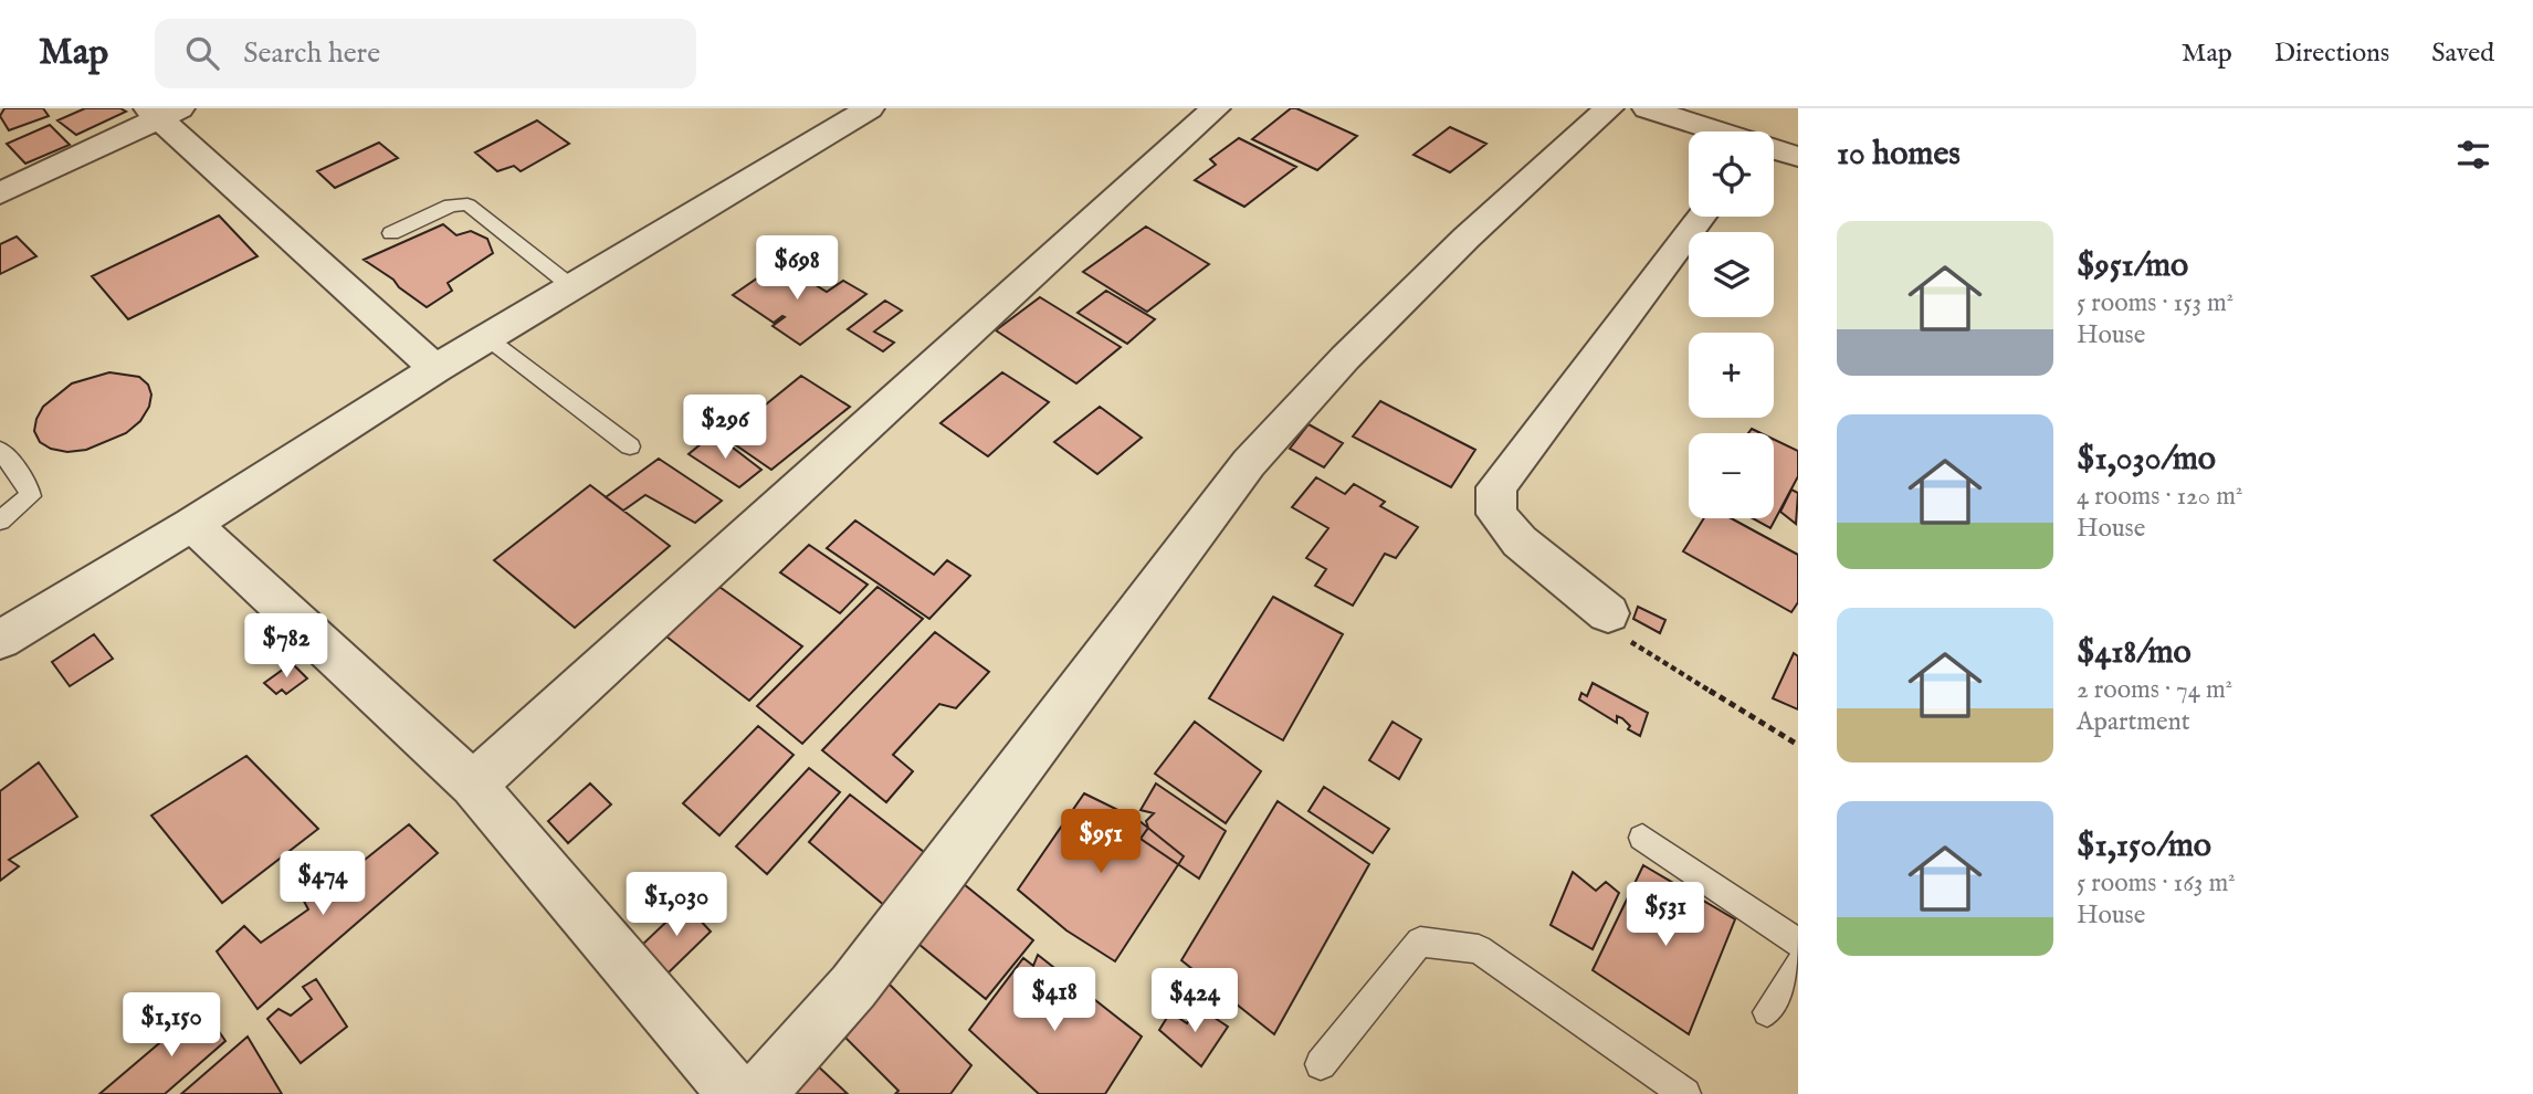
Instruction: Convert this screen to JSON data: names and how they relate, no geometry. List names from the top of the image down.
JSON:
{
  "page": {
    "header": "Map",
    "search": "Search here",
    "nav": ["Map", "Directions", "Saved"],
    "heading": "10 homes",
    "map_buttons": ["+", "−"],
    "list": [
      {
        "name": "$951/mo",
        "note": "5 rooms · 153 m² · House"
      },
      {
        "name": "$1,030/mo",
        "note": "4 rooms · 120 m² · House"
      },
      {
        "name": "$418/mo",
        "note": "2 rooms · 74 m² · Apartment"
      },
      {
        "name": "$1,150/mo",
        "note": "5 rooms · 163 m² · House"
      }
    ],
    "price": [
      "$698",
      "$296",
      "$782",
      "$951",
      "$474",
      "$1,030",
      "$531",
      "$418",
      "$424",
      "$1,150"
    ]
  }
}
